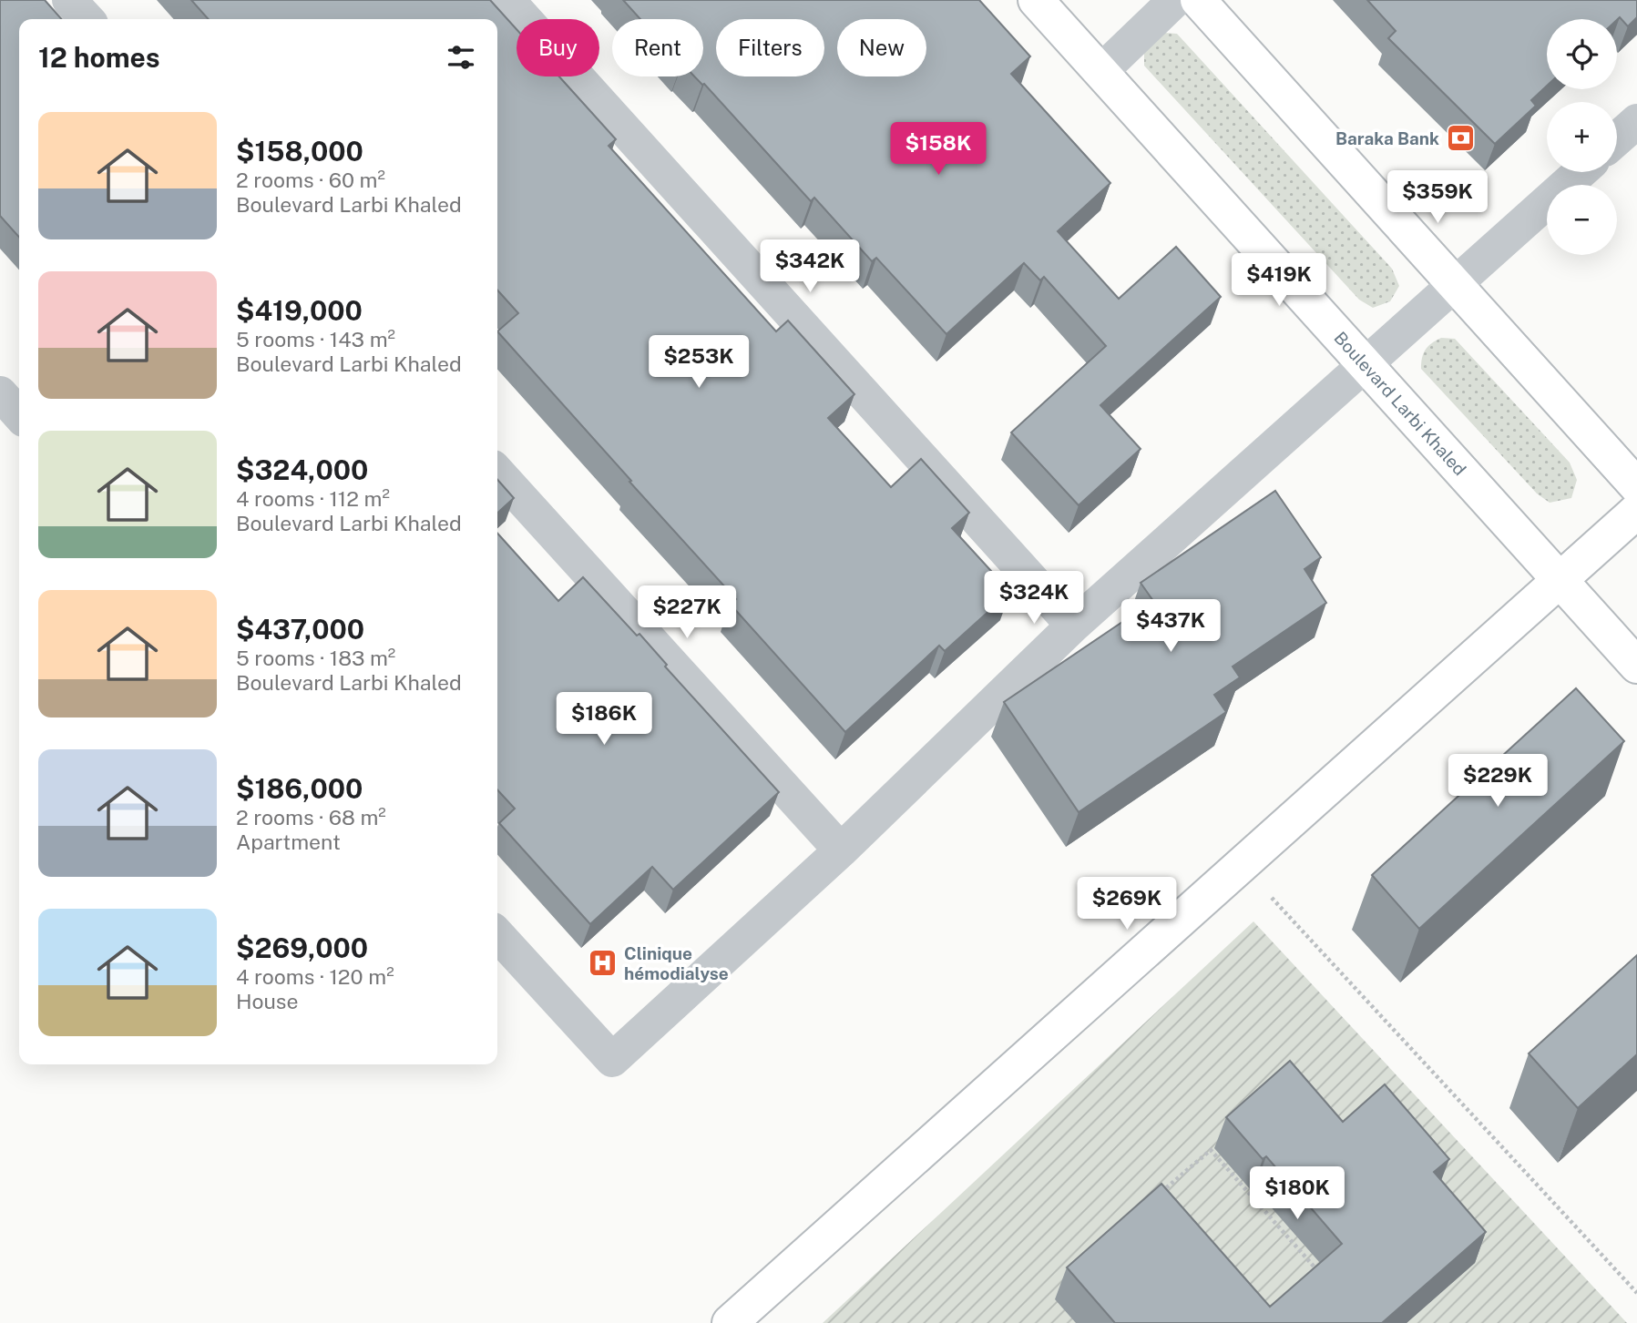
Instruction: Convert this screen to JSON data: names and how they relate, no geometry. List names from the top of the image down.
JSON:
{
  "streets": {
    "main road": ["Boulevard Larbi Khaled"]
  },
  "places": {
    "bank": ["Baraka Bank"],
    "hospital": ["Clinique hémodialyse"]
  },
  "page": {
    "map_buttons": ["+", "−"],
    "chip": [
      "Buy",
      "Rent",
      "Filters",
      "New"
    ],
    "heading": "12 homes",
    "list": [
      {
        "name": "$158,000",
        "note": "2 rooms · 60 m² · Boulevard Larbi Khaled"
      },
      {
        "name": "$419,000",
        "note": "5 rooms · 143 m² · Boulevard Larbi Khaled"
      },
      {
        "name": "$324,000",
        "note": "4 rooms · 112 m² · Boulevard Larbi Khaled"
      },
      {
        "name": "$437,000",
        "note": "5 rooms · 183 m² · Boulevard Larbi Khaled"
      },
      {
        "name": "$186,000",
        "note": "2 rooms · 68 m² · Apartment"
      },
      {
        "name": "$269,000",
        "note": "4 rooms · 120 m² · House"
      }
    ],
    "price": [
      "$158K",
      "$359K",
      "$342K",
      "$419K",
      "$253K",
      "$324K",
      "$227K",
      "$437K",
      "$186K",
      "$229K",
      "$269K",
      "$180K"
    ]
  }
}
